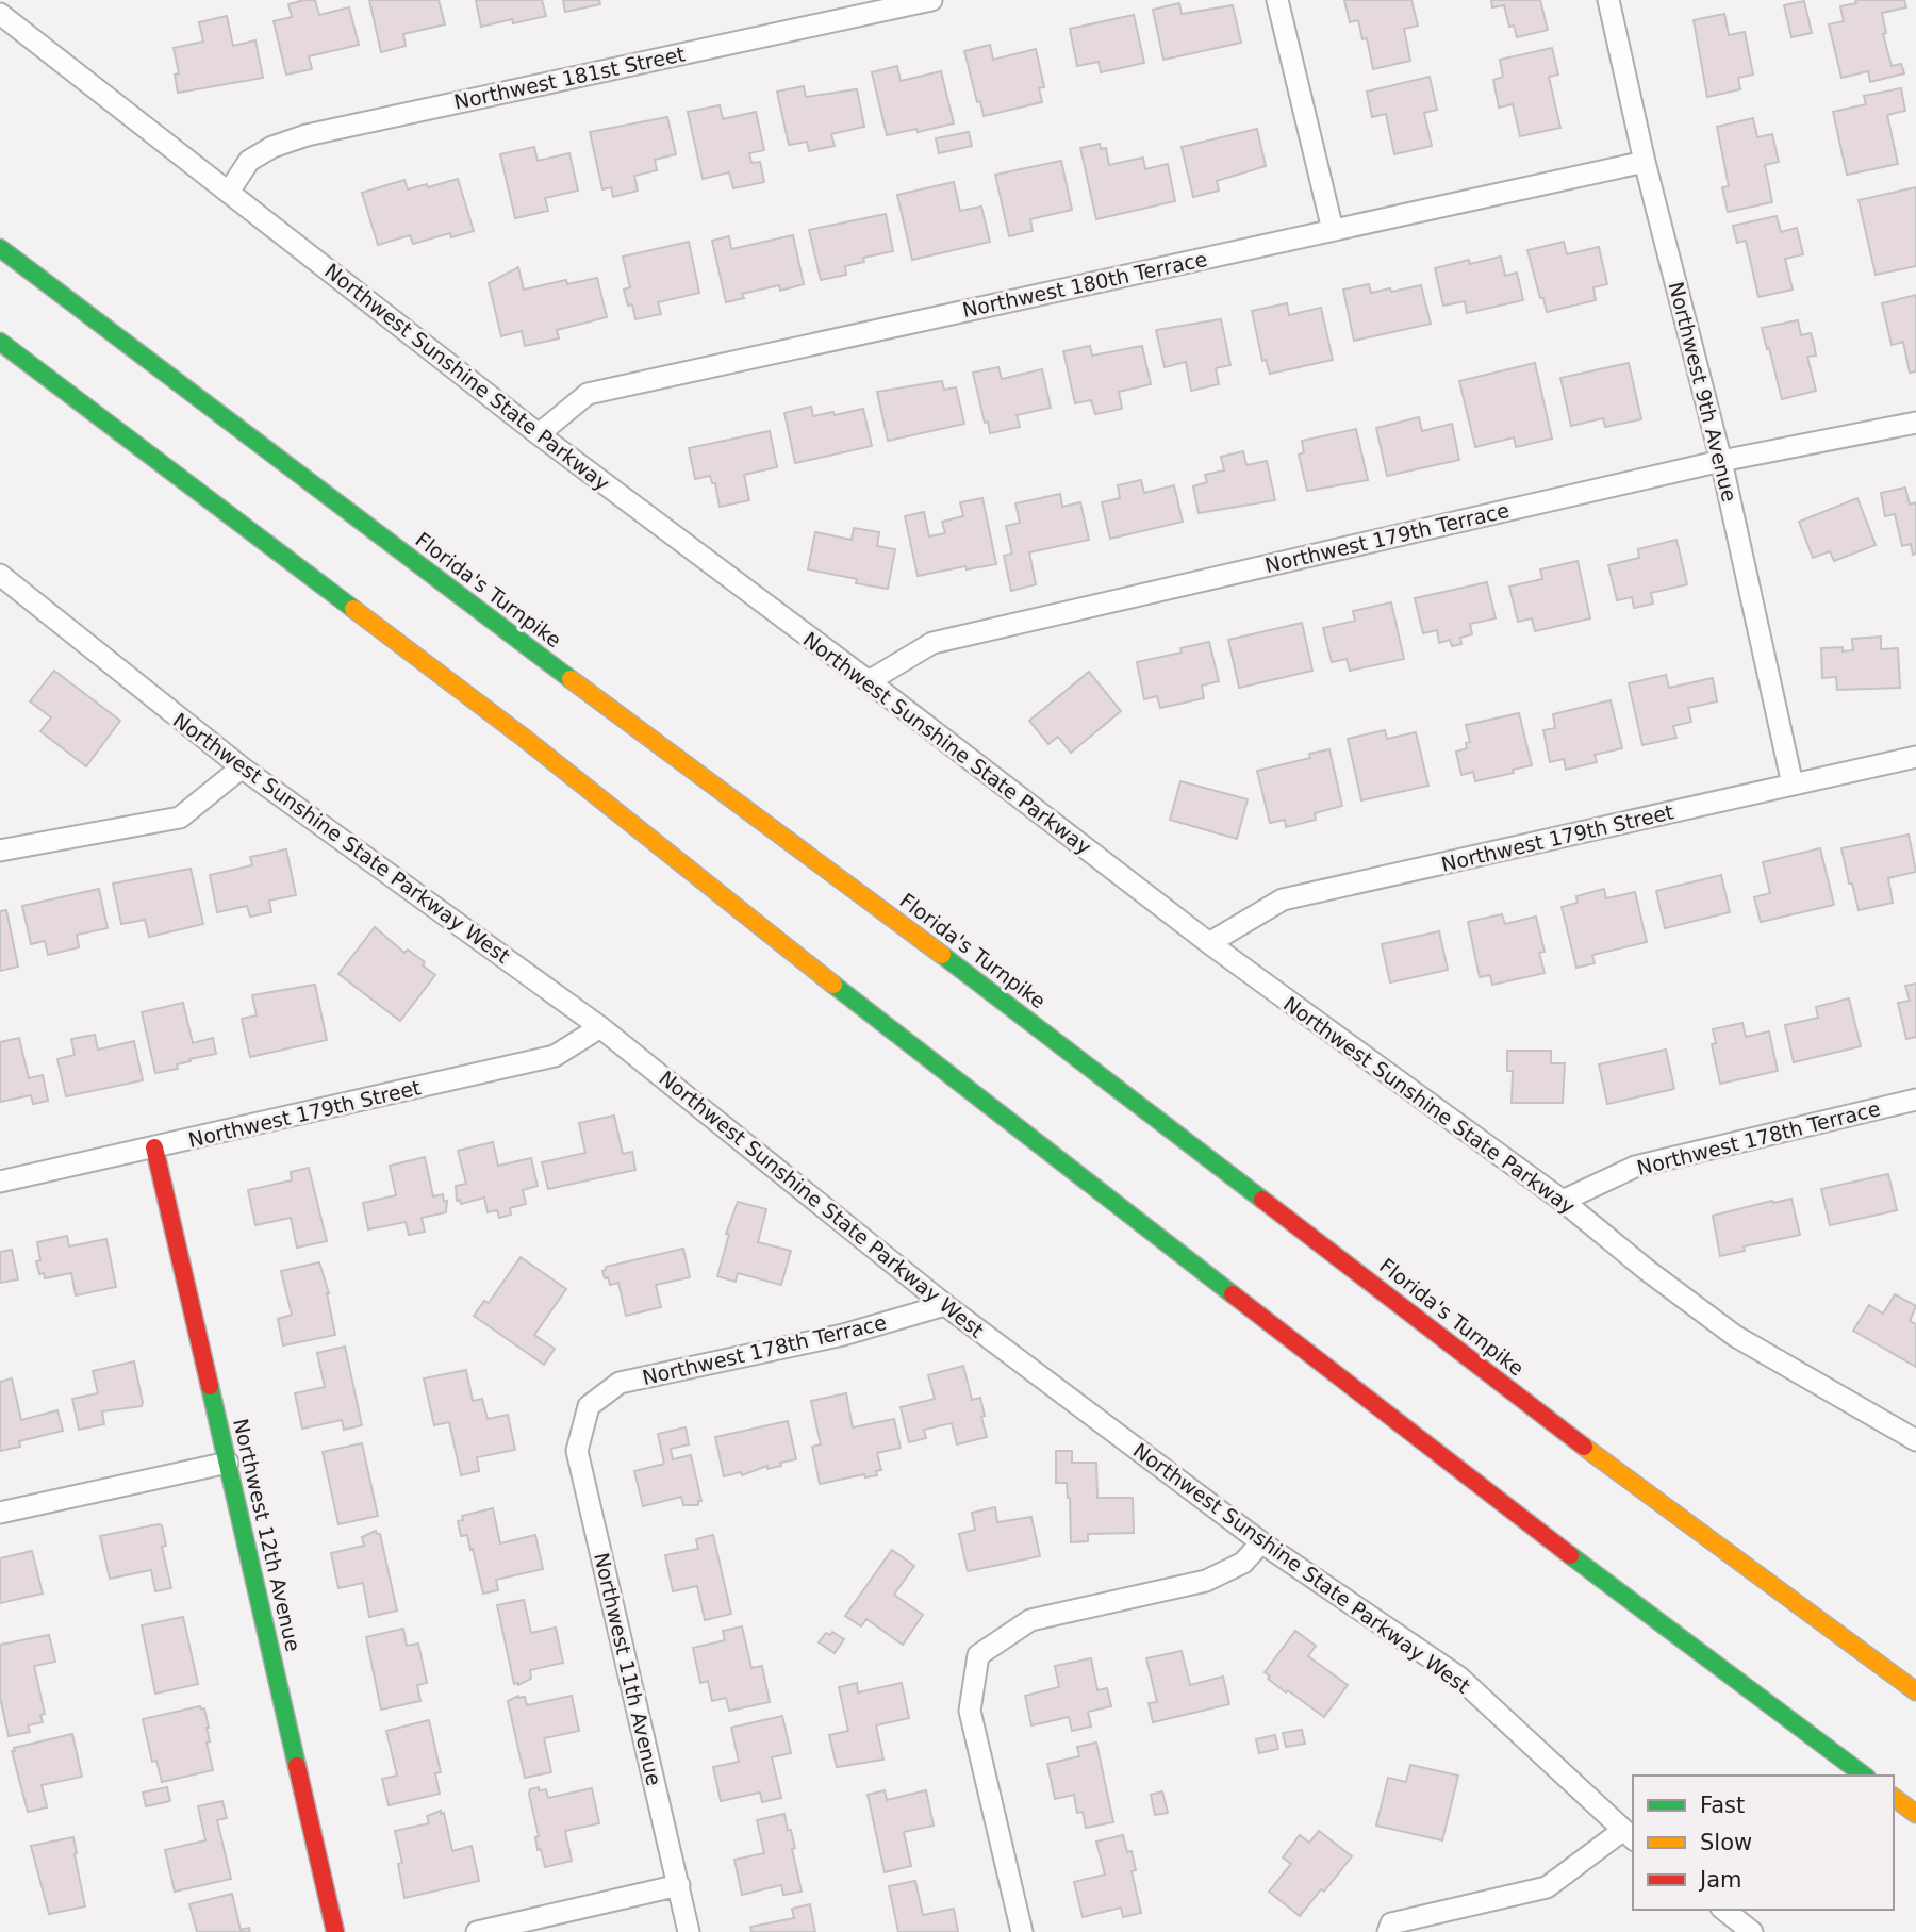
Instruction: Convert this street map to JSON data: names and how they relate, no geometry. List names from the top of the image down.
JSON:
{
  "streets": {
    "main road": ["Florida's Turnpike", "Northwest 12th Avenue"],
    "street": [
      "Northwest 181st Street",
      "Northwest 180th Terrace",
      "Northwest Sunshine State Parkway",
      "Northwest 9th Avenue",
      "Northwest 179th Terrace",
      "Northwest Sunshine State Parkway West",
      "Northwest 179th Street",
      "Northwest 178th Terrace",
      "Northwest 11th Avenue"
    ]
  },
  "crossings": [
    ["Northwest 181st Street", "Northwest Sunshine State Parkway"],
    ["Northwest 180th Terrace", "Northwest Sunshine State Parkway"],
    ["Northwest 180th Terrace", "Northwest 9th Avenue"],
    ["Northwest Sunshine State Parkway", "Northwest 179th Terrace"],
    ["Northwest Sunshine State Parkway", "Northwest 179th Street"],
    ["Northwest Sunshine State Parkway", "Northwest 178th Terrace"],
    ["Northwest 9th Avenue", "Northwest 179th Terrace"],
    ["Northwest 9th Avenue", "Northwest 179th Street"],
    ["Northwest Sunshine State Parkway West", "Northwest 179th Street"],
    ["Northwest Sunshine State Parkway West", "Northwest 178th Terrace"],
    ["Northwest 179th Street", "Northwest 12th Avenue"],
    ["Northwest 178th Terrace", "Northwest 11th Avenue"]
  ],
  "legend": ["Fast", "Slow", "Jam"]
}
